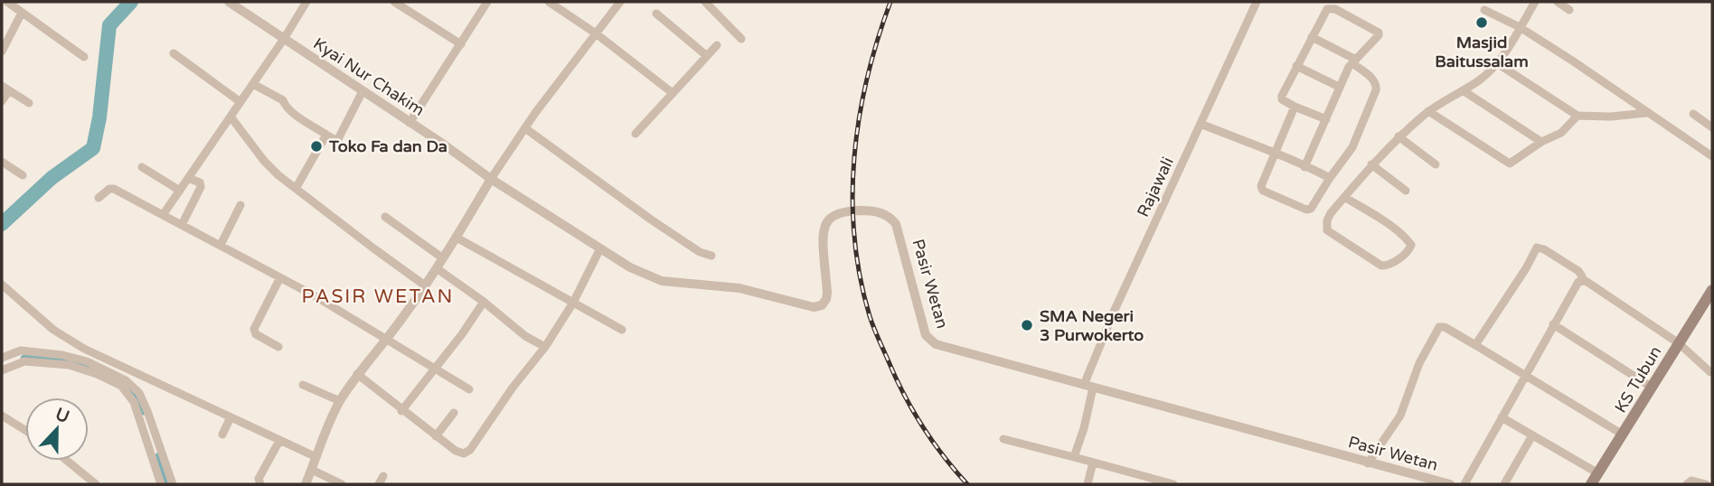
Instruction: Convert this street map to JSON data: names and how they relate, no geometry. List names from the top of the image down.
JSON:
{
  "streets": {
    "main road": ["KS Tubun"],
    "street": ["Kyai Nur Chakim", "Rajawali", "Pasir Wetan"]
  },
  "crossings": [
    ["Kyai Nur Chakim", "Pasir Wetan"],
    ["Rajawali", "Pasir Wetan"]
  ],
  "districts": ["PASIR WETAN"],
  "places": ["Masjid Baitussalam", "Toko Fa dan Da", "SMA Negeri 3 Purwokerto"],
  "north": "top"
}
